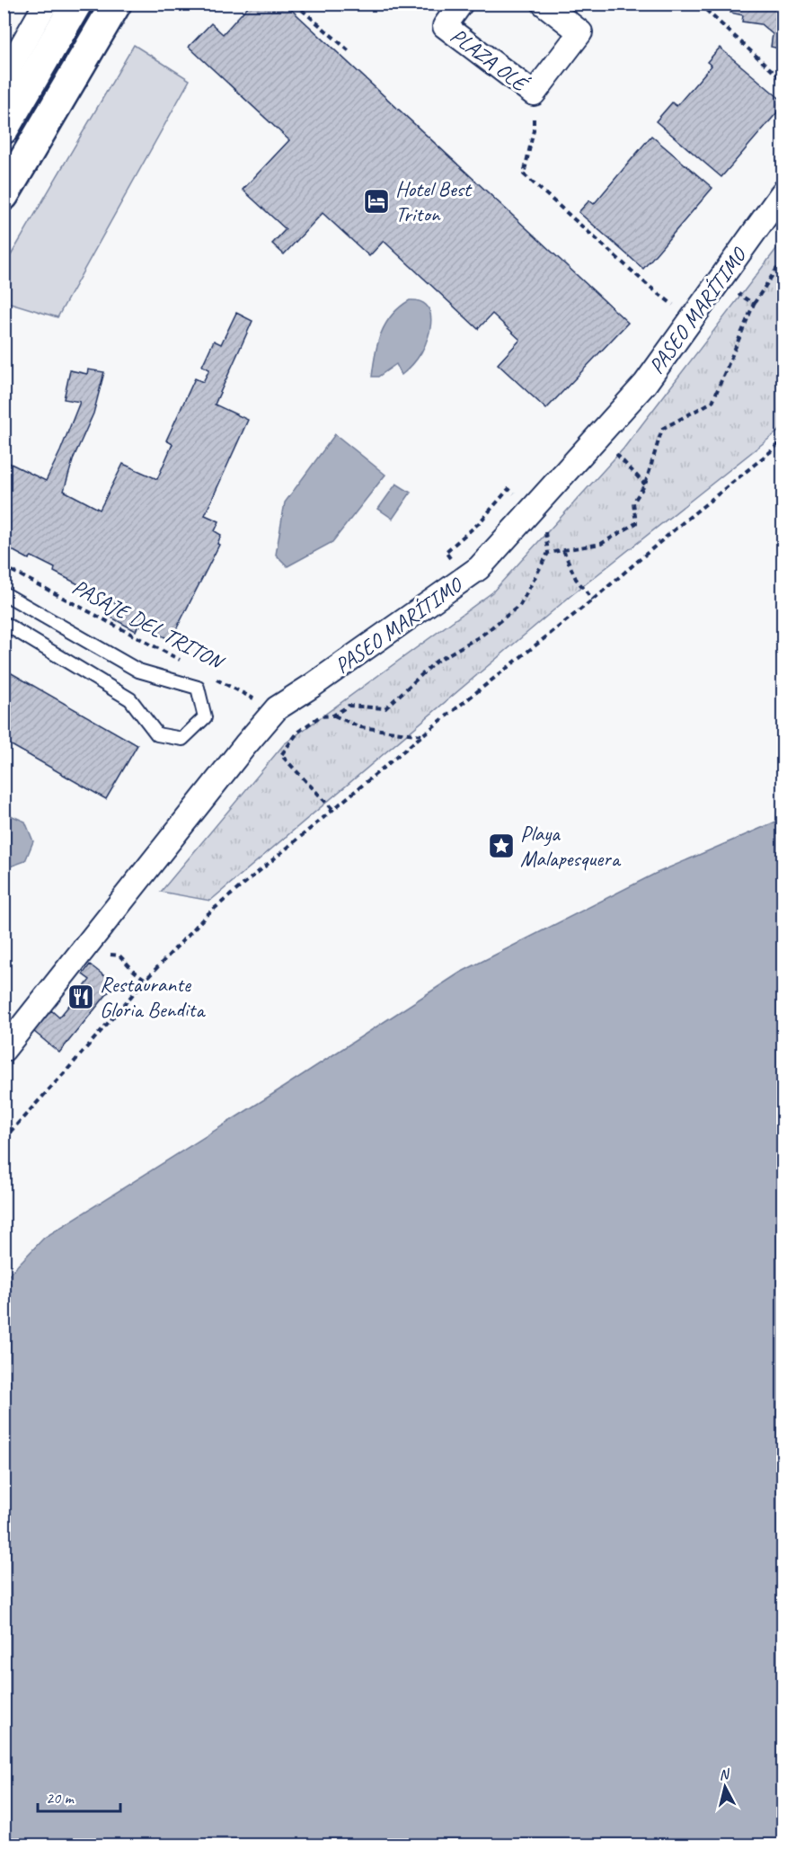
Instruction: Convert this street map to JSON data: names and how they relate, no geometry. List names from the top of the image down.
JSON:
{
  "streets": {
    "street": ["PLAZA OLÉ", "PASEO MARÍTIMO"],
    "path": ["PASAJE DEL TRITON"]
  },
  "crossings": [
    ["PASEO MARÍTIMO", "PASAJE DEL TRITON"]
  ],
  "places": {
    "hotel": ["Hotel Best Triton"],
    "place": ["Playa Malapesquera"],
    "restaurant": ["Restaurante Gloria Bendita"]
  },
  "scale_bar": "20 m",
  "north": "top"
}
